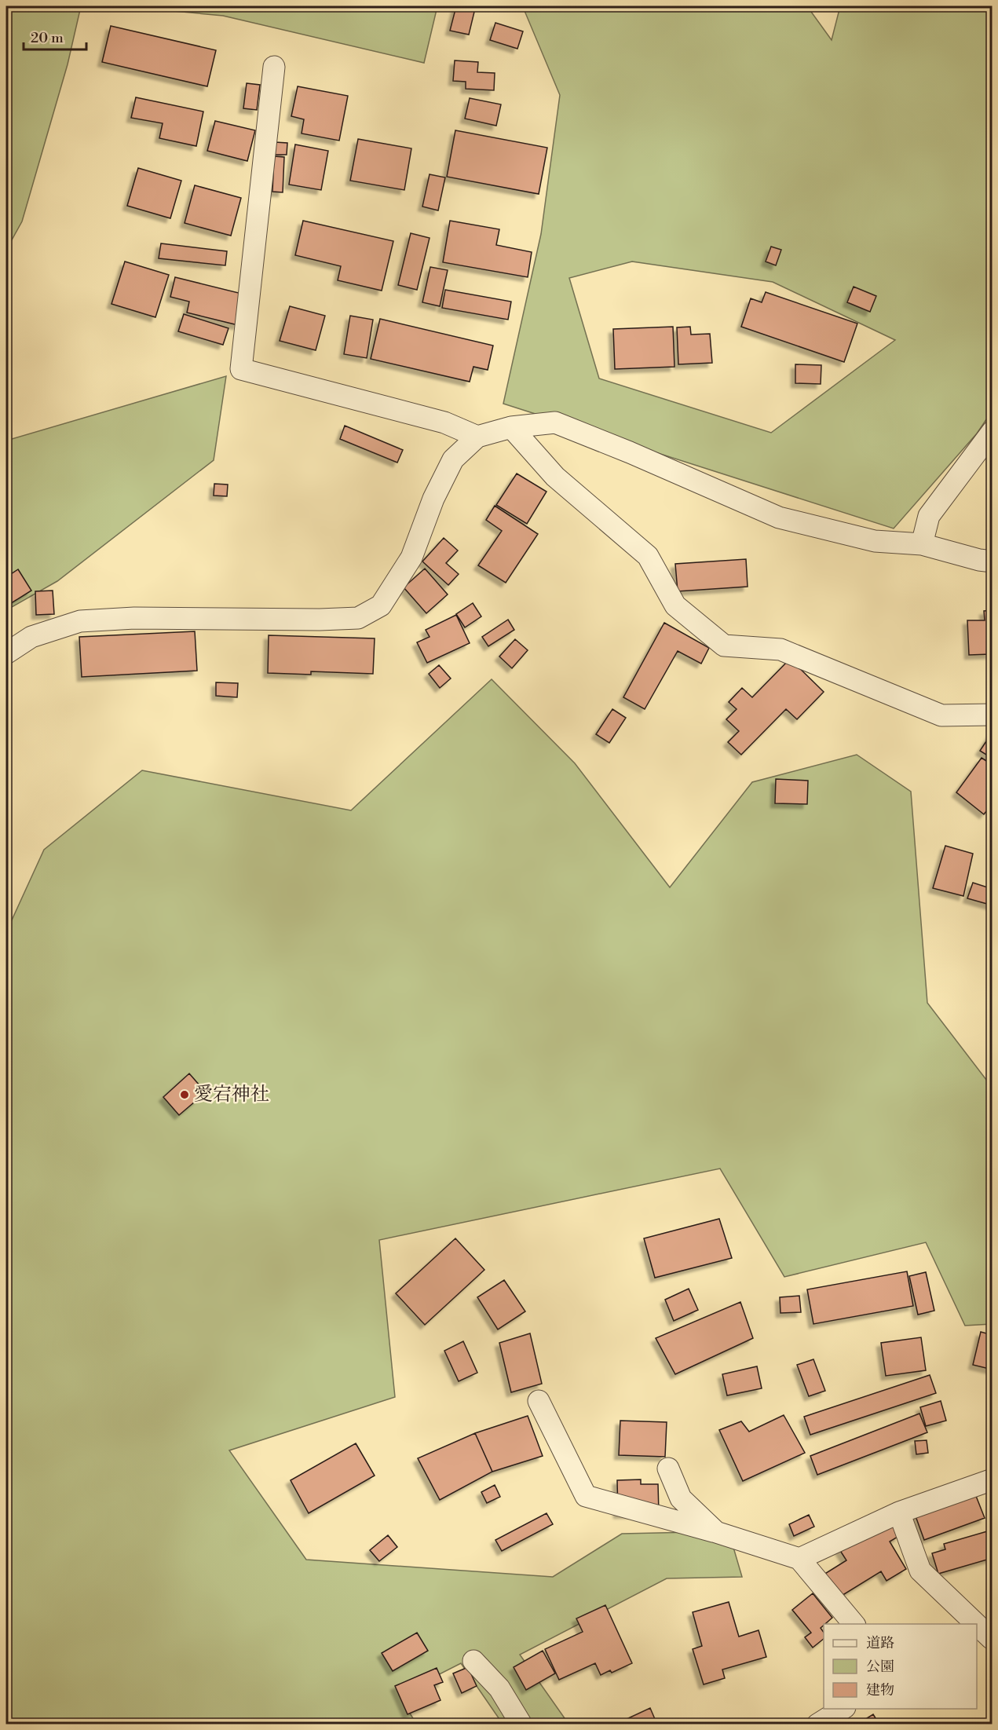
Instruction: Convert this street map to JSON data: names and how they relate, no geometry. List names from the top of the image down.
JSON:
{
  "places": ["愛宕神社"],
  "legend": ["道路", "公園", "建物"],
  "scale_bar": "20 m"
}
